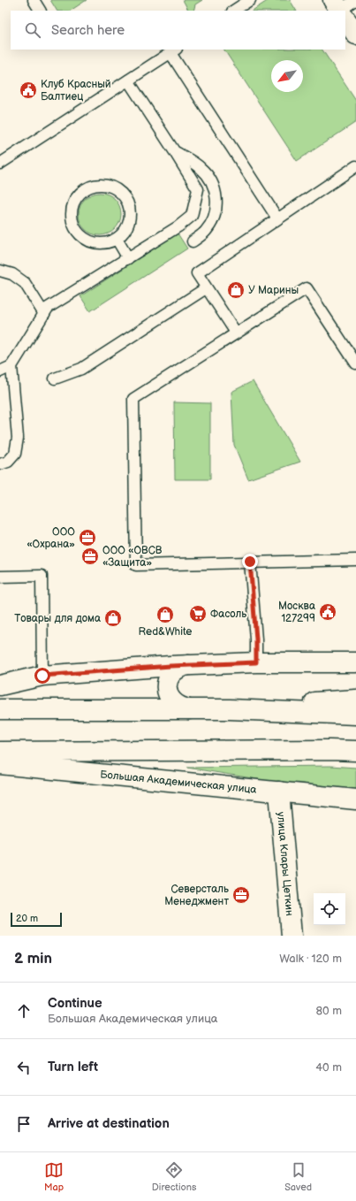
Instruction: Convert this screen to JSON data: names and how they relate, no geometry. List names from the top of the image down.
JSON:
{
  "streets": {
    "main road": ["Большая Академическая улица", "улица Клары Цеткин"]
  },
  "crossings": [
    ["Большая Академическая улица", "улица Клары Цеткин"]
  ],
  "places": {
    "public building": ["Клуб Красный Балтиец", "Москва 127299"],
    "shop": ["У Марины", "Red&White", "Товары для дома"],
    "office": ["ООО «Охрана»", "ООО «ОВСВ «Защита»", "Северсталь Менеджмент"],
    "supermarket": ["Фасоль"]
  },
  "scale_bar": "20 m",
  "north": "bottom left",
  "page": {
    "search": "Search here",
    "scale": "20 m",
    "heading": ["2 min", "Walk · 120 m"],
    "list": [
      ["Continue", "Большая Академическая улица", "80 m"],
      ["Turn left", "40 m"],
      "Arrive at destination"
    ],
    "nav": ["Map", "Directions", "Saved"]
  }
}
